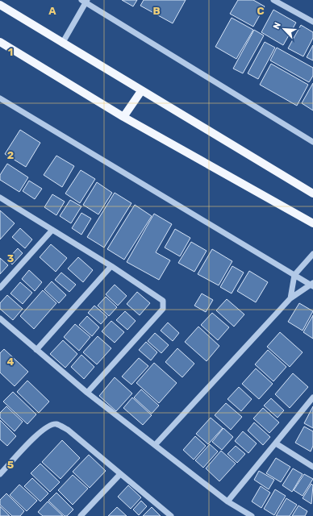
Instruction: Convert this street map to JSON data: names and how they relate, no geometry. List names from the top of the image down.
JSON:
{
  "north": "top left",
  "grid": {
    "columns": ["A", "B", "C"],
    "rows": [
      "1",
      "2",
      "3",
      "4",
      "5"
    ]
  }
}
